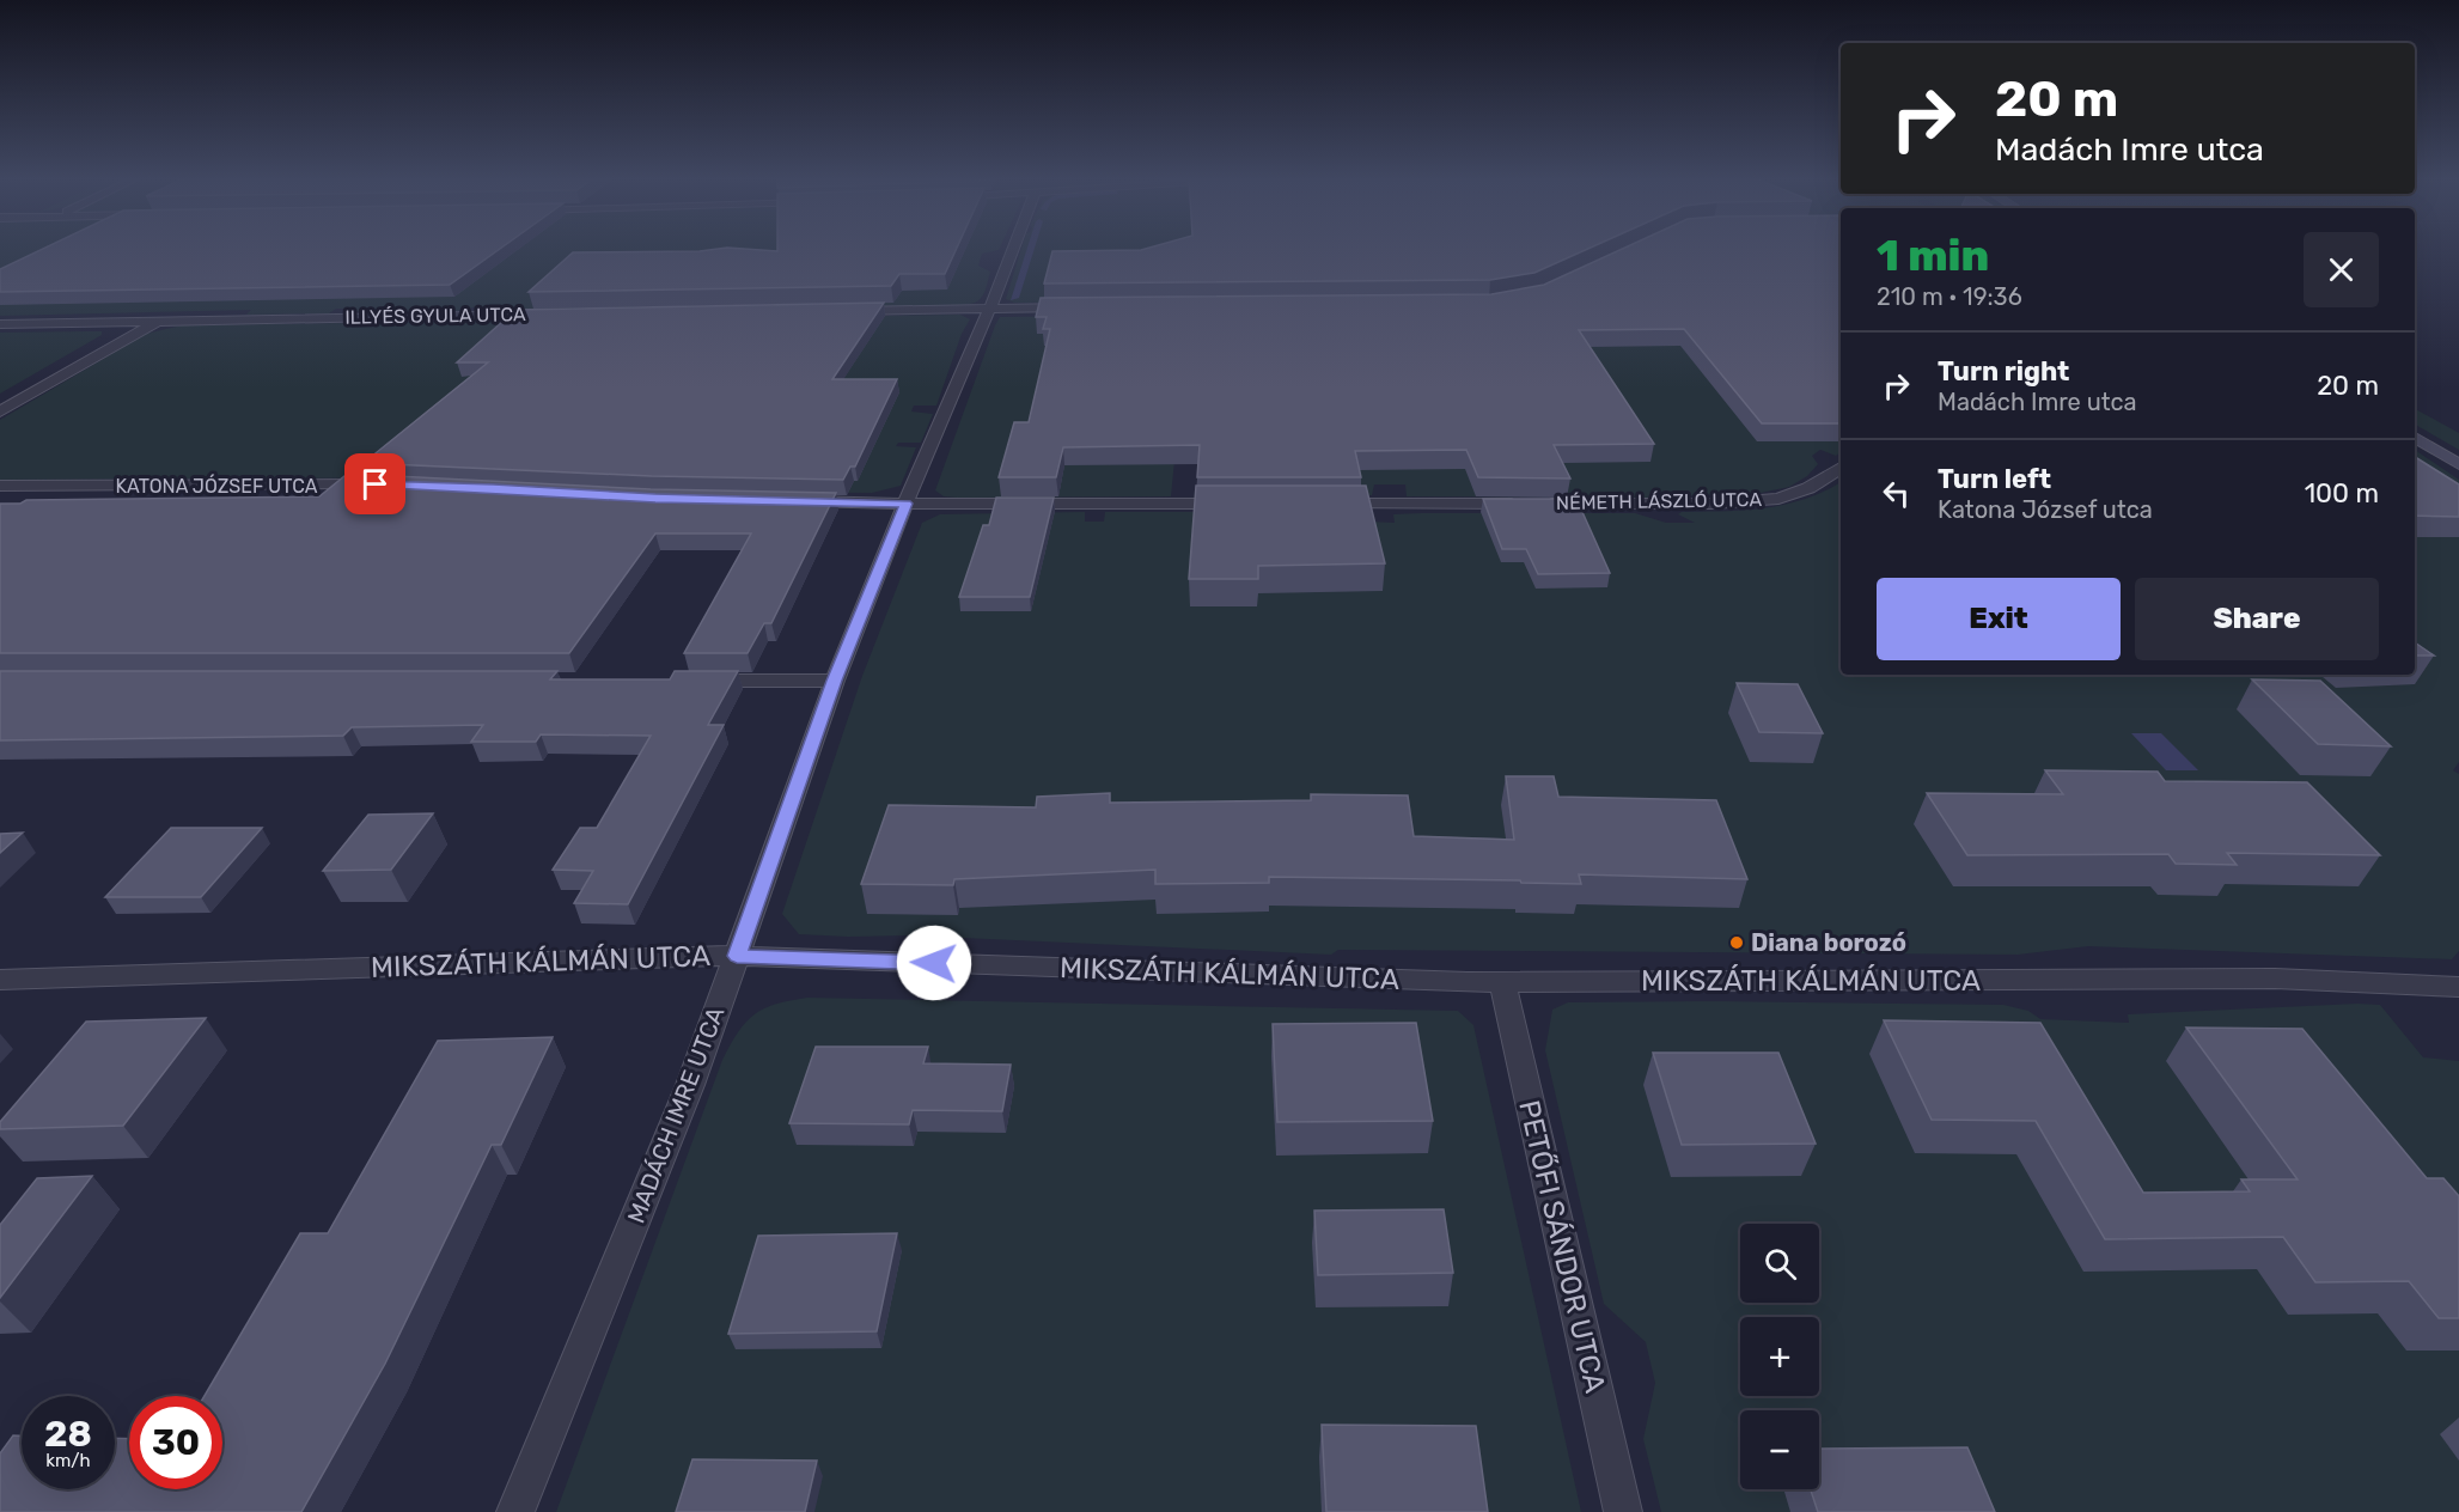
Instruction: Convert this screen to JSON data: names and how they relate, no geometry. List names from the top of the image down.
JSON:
{
  "streets": {
    "street": [
      "ILLYÉS GYULA UTCA",
      "KATONA JÓZSEF UTCA",
      "NÉMETH LÁSZLÓ UTCA",
      "MIKSZÁTH KÁLMÁN UTCA",
      "MADÁCH IMRE UTCA",
      "PETŐFI SÁNDOR UTCA"
    ]
  },
  "crossings": [
    ["MIKSZÁTH KÁLMÁN UTCA", "MADÁCH IMRE UTCA"],
    ["MIKSZÁTH KÁLMÁN UTCA", "PETŐFI SÁNDOR UTCA"]
  ],
  "places": ["Diana borozó"],
  "page": {
    "turn": ["20 m", "Madách Imre utca"],
    "heading": ["1 min", "210 m · 19:36"],
    "list": [
      {
        "name": "Turn right",
        "note": "Madách Imre utca",
        "value": "20 m"
      },
      {
        "name": "Turn left",
        "note": "Katona József utca",
        "value": "100 m"
      }
    ],
    "buttons": ["Exit", "Share"],
    "map_buttons": ["+", "−"],
    "speed": "28 km/h",
    "limit": "30"
  }
}
